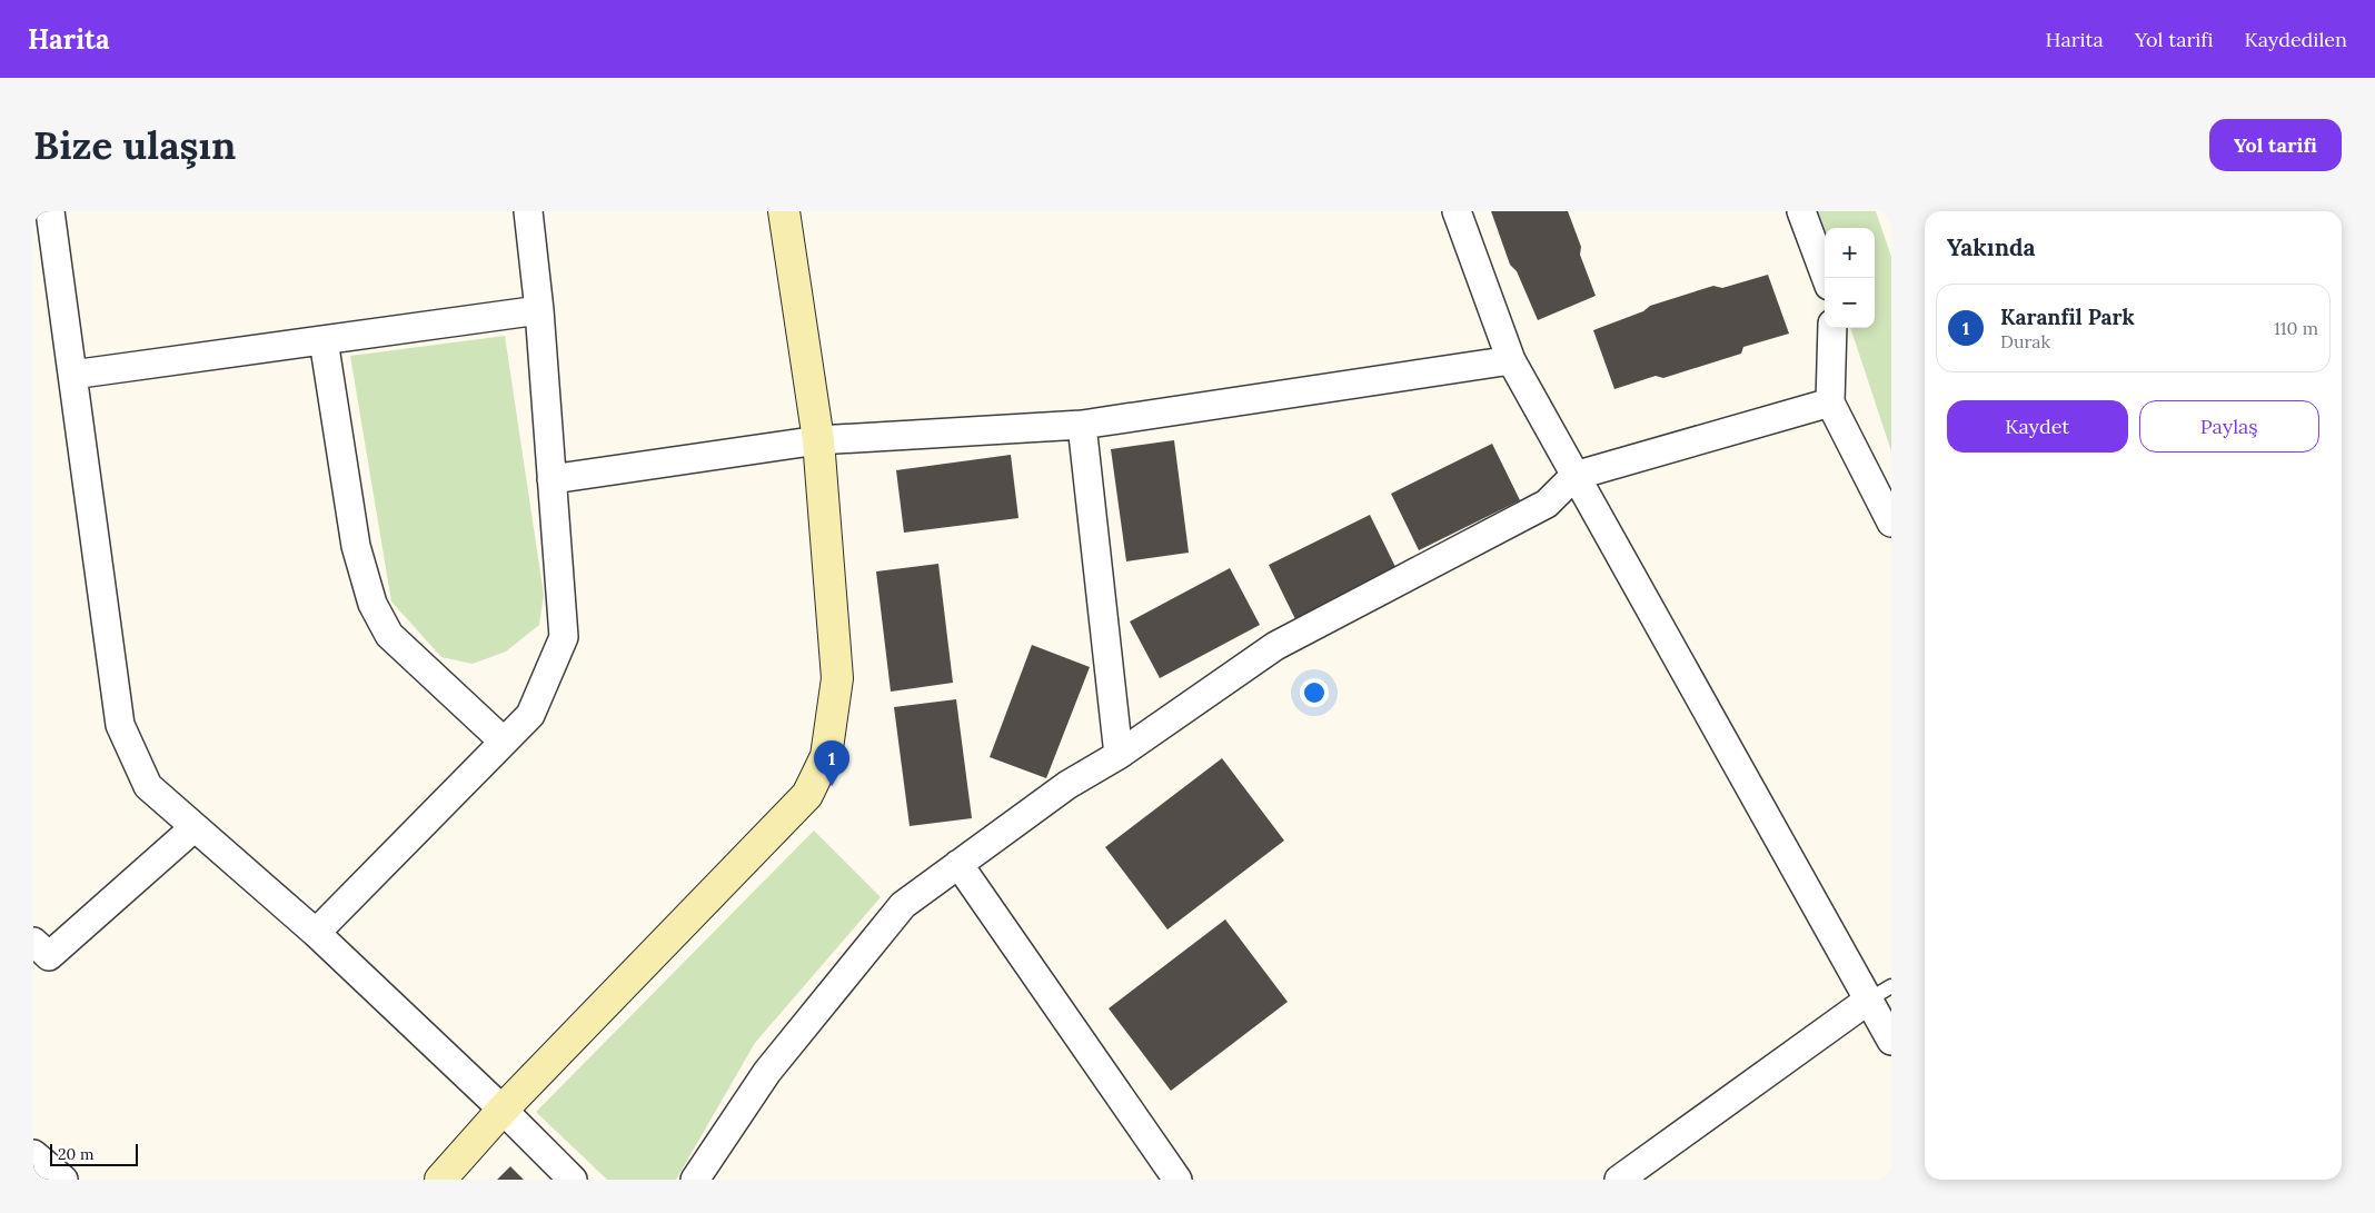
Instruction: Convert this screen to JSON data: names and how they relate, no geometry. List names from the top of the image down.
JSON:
{
  "scale_bar": "20 m",
  "page": {
    "header": "Harita",
    "nav": ["Harita", "Yol tarifi", "Kaydedilen"],
    "buttons": [
      "Yol tarifi",
      ["Kaydet", "Paylaş"]
    ],
    "title": "Bize ulaşın",
    "heading": "Yakında",
    "map_buttons": ["+", "−"],
    "list": [
      {
        "mark": "1",
        "name": "Karanfil Park",
        "note": "Durak",
        "value": "110 m"
      }
    ],
    "pins": "1",
    "scale": "20 m"
  }
}
